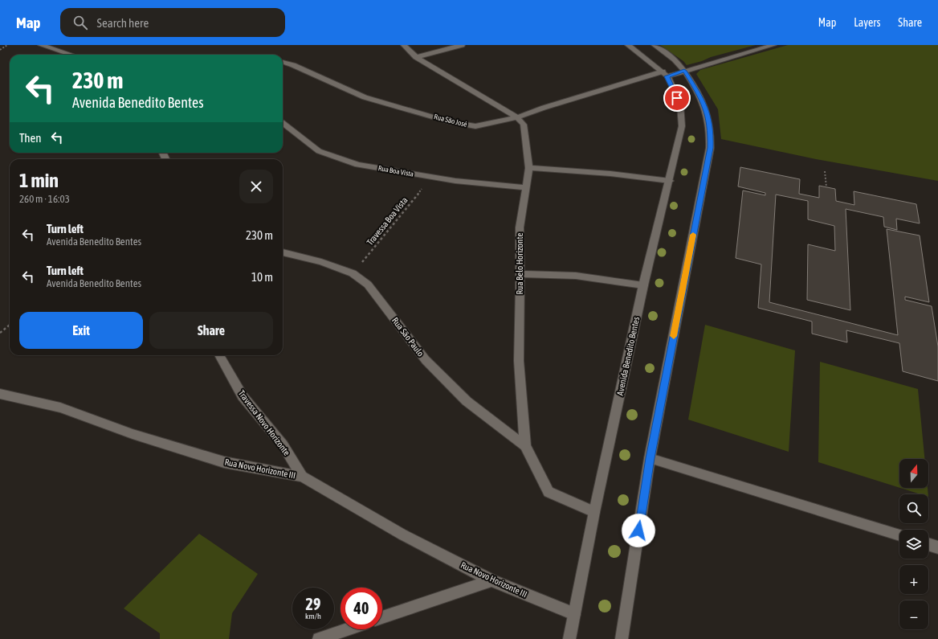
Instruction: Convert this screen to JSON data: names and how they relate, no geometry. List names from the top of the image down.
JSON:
{
  "streets": {
    "street": [
      "Rua São José",
      "Rua Boa Vista",
      "Rua Belo Horizonte",
      "Rua São Paulo",
      "Avenida Benedito Bentes",
      "Travessa Novo Horizonte",
      "Rua Novo Horizonte III"
    ],
    "path": ["Travessa Boa Vista"]
  },
  "crossings": [
    ["Rua São José", "Rua Belo Horizonte"],
    ["Rua São José", "Avenida Benedito Bentes"],
    ["Rua Boa Vista", "Travessa Boa Vista"],
    ["Rua Boa Vista", "Rua Belo Horizonte"],
    ["Travessa Boa Vista", "Rua São Paulo"],
    ["Rua Belo Horizonte", "Rua São Paulo"],
    ["Rua Belo Horizonte", "Avenida Benedito Bentes"],
    ["Avenida Benedito Bentes", "Rua Novo Horizonte III"],
    ["Travessa Novo Horizonte", "Rua Novo Horizonte III"]
  ],
  "north": "top",
  "page": {
    "header": "Map",
    "search": "Search here",
    "nav": ["Map", "Layers", "Share"],
    "turn": ["230 m", "Avenida Benedito Bentes"],
    "then": "Then",
    "heading": ["1 min", "260 m · 16:03"],
    "list": [
      {
        "name": "Turn left",
        "note": "Avenida Benedito Bentes",
        "value": "230 m"
      },
      {
        "name": "Turn left",
        "note": "Avenida Benedito Bentes",
        "value": "10 m"
      }
    ],
    "buttons": ["Exit", "Share"],
    "map_buttons": ["+", "−"],
    "speed": "29 km/h",
    "limit": "40"
  }
}
